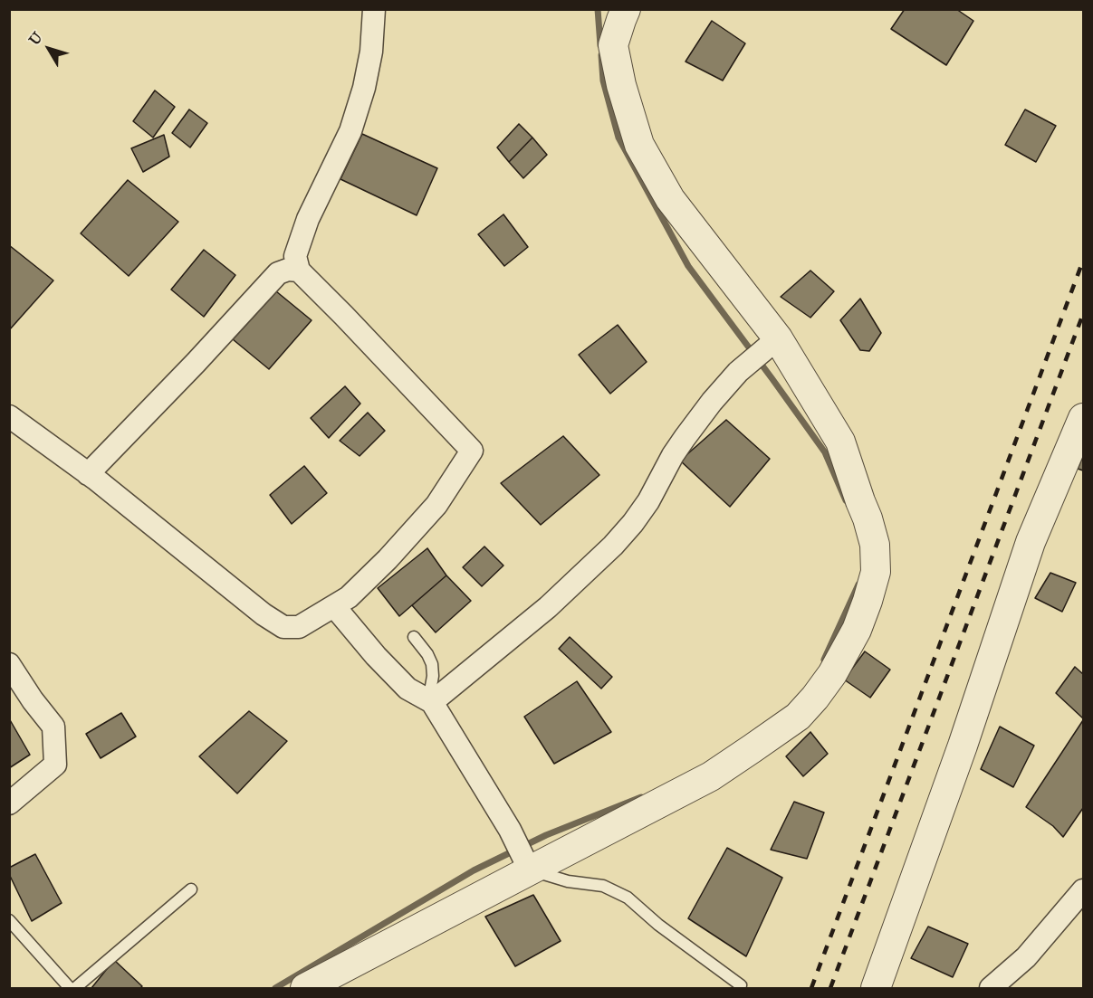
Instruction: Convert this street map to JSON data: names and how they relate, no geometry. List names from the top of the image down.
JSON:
{
  "north": "top left"
}
